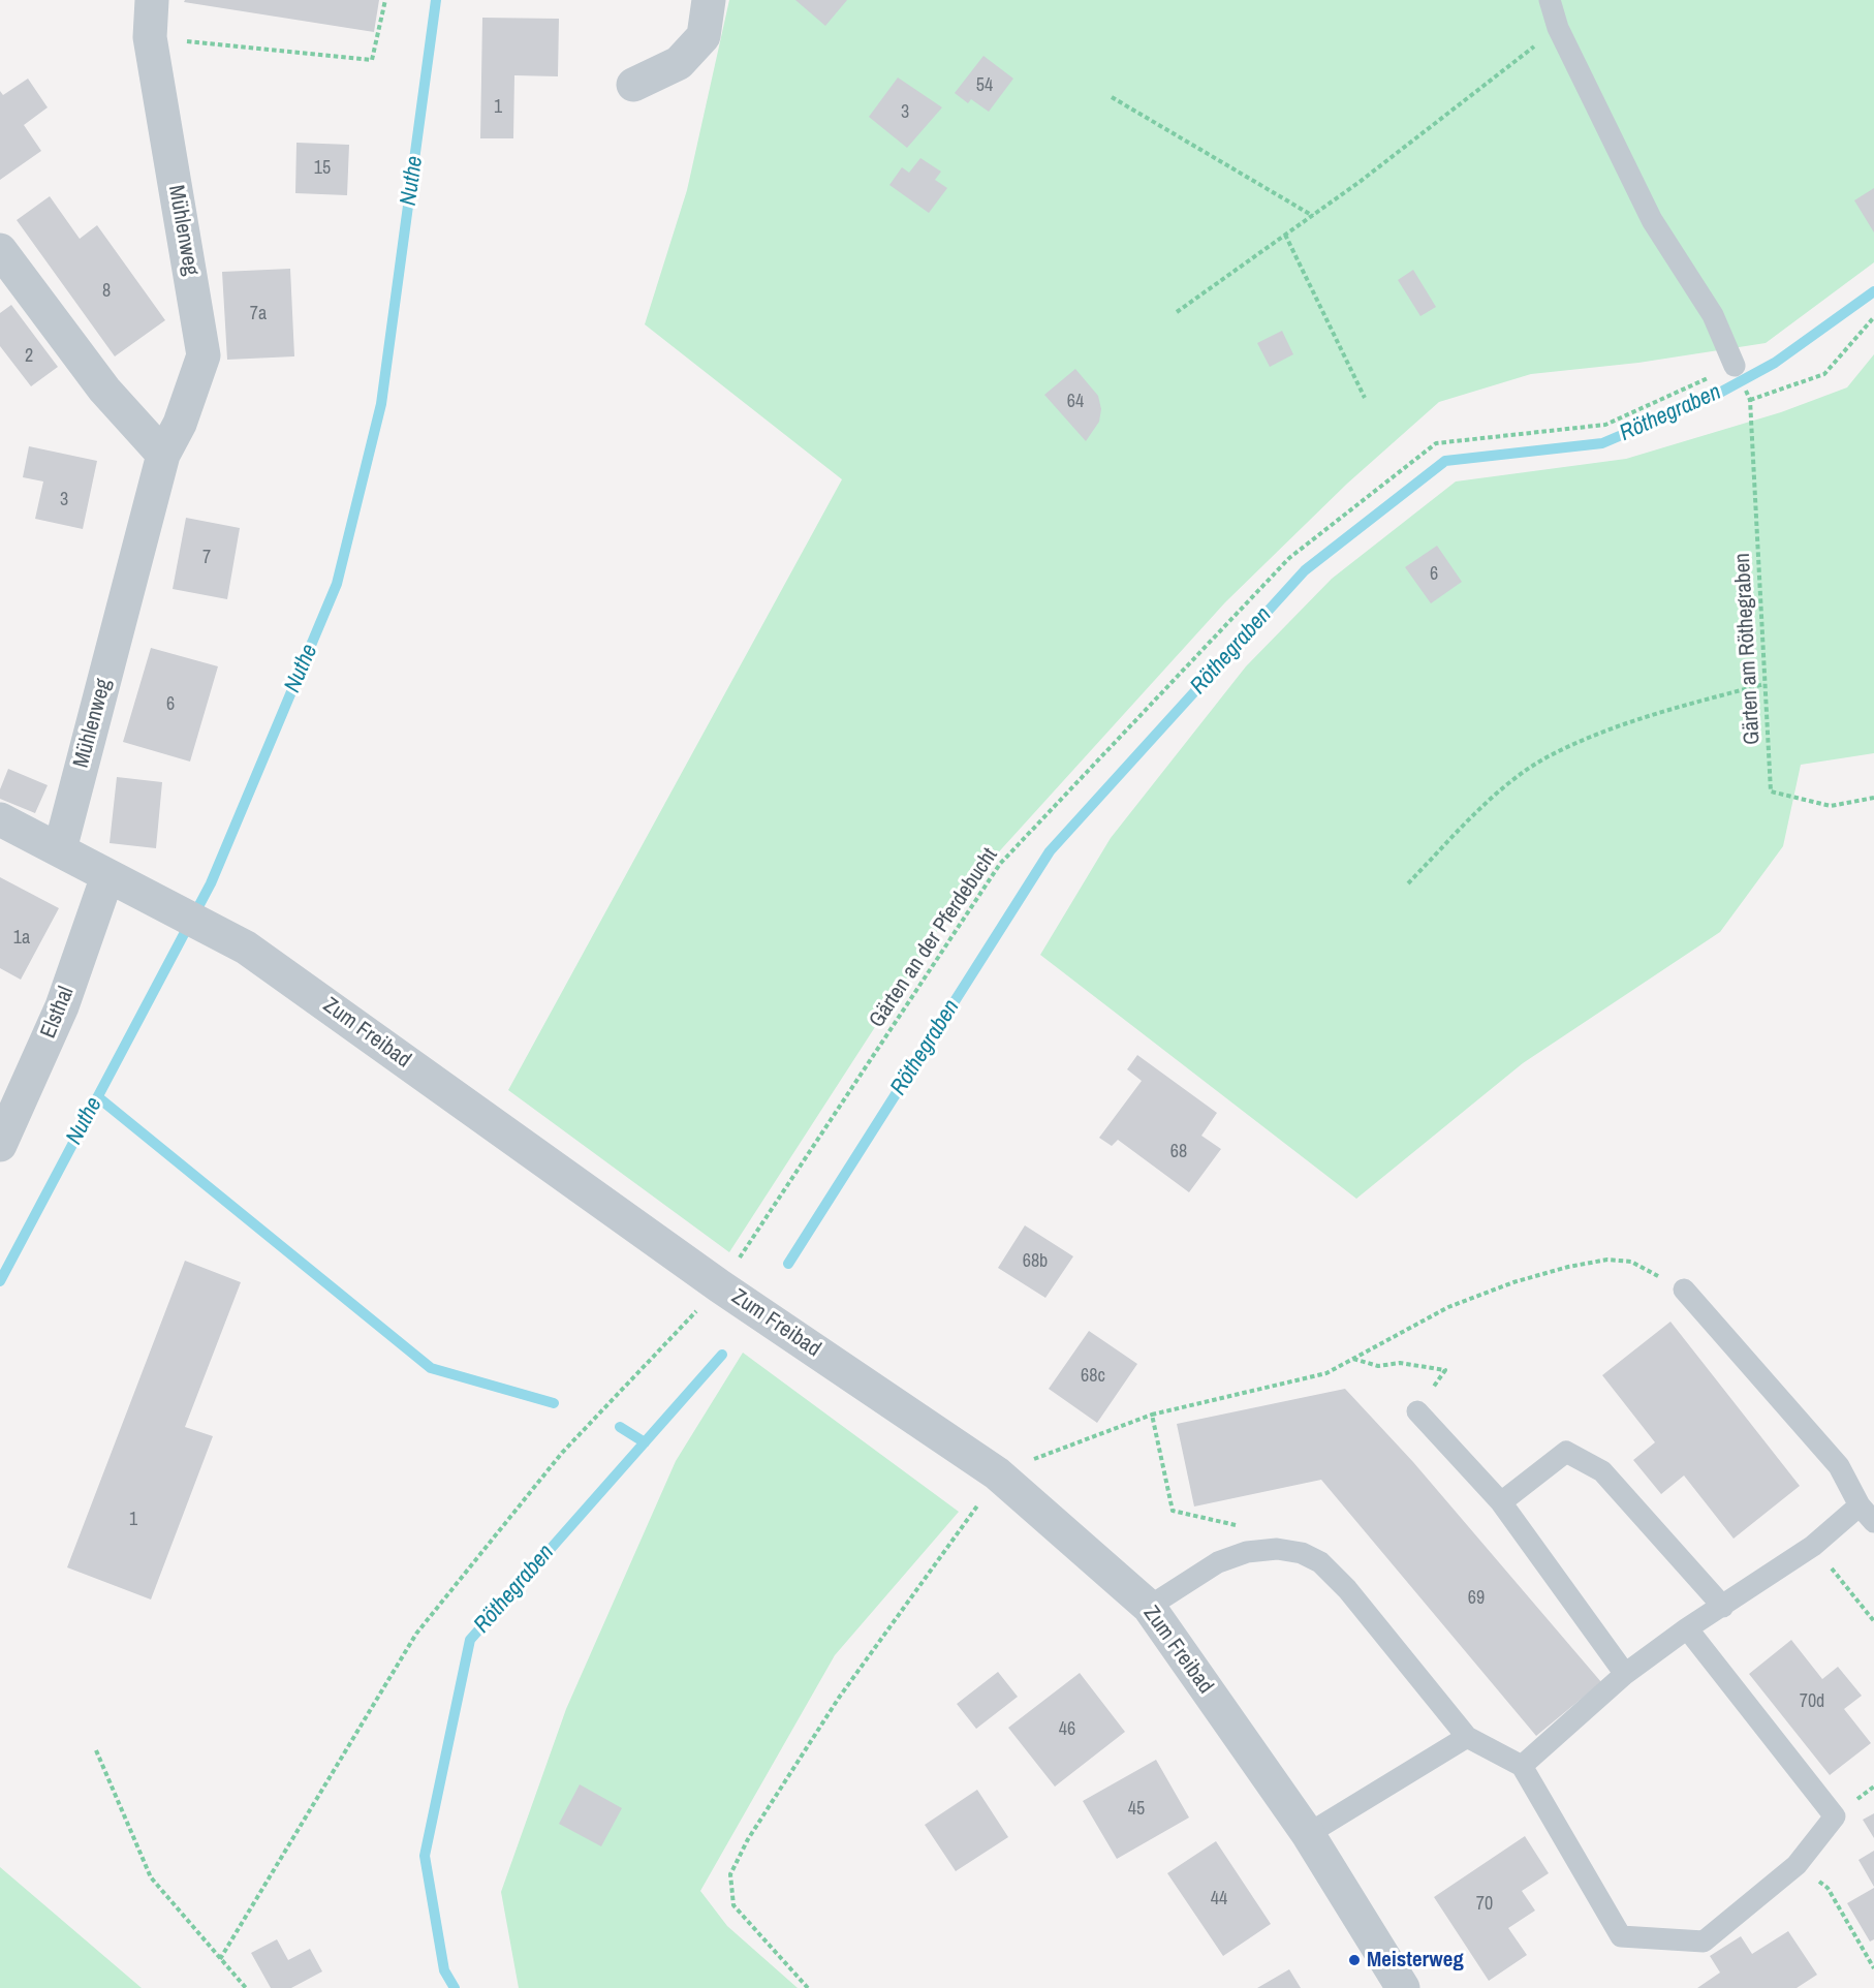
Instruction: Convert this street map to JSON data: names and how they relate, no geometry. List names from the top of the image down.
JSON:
{
  "streets": {
    "street": ["Mühlenweg", "Elsthal", "Zum Freibad"],
    "path": ["Gärten am Röthegraben", "Gärten an der Pferdebucht"]
  },
  "crossings": [
    ["Mühlenweg", "Zum Freibad"],
    ["Gärten an der Pferdebucht", "Zum Freibad"],
    ["Elsthal", "Zum Freibad"]
  ],
  "water": ["Nuthe", "Röthegraben"],
  "places": ["Meisterweg"],
  "house_numbers": [
    "54",
    "1",
    "3",
    "15",
    "8",
    "7a",
    "2",
    "64",
    "3",
    "7",
    "6",
    "6",
    "1a",
    "68",
    "68b",
    "68c",
    "1",
    "69",
    "70d",
    "46",
    "45",
    "44",
    "70"
  ]
}
